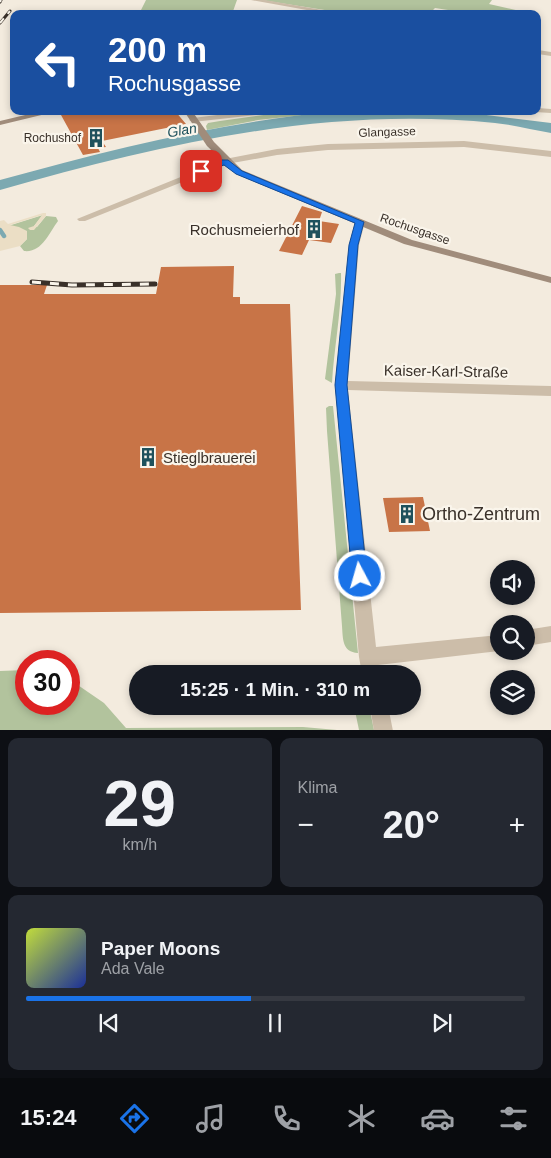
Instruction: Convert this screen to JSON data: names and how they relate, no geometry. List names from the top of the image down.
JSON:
{
  "streets": {
    "street": ["Glangasse", "Rochusgasse", "Kaiser-Karl-Straße"]
  },
  "crossings": [
    ["Glangasse", "Rochusgasse"]
  ],
  "water": ["Glan"],
  "places": {
    "building": [
      "Rochushof",
      "Rochusmeierhof",
      "Stieglbrauerei",
      "Ortho-Zentrum"
    ]
  },
  "page": {
    "turn": ["200 m", "Rochusgasse"],
    "limit": "30",
    "trip": "15:25 · 1 Min. · 310 m",
    "tile": [
      ["29", "km/h"],
      "Klima"
    ],
    "heat": ["−", "20°", "+"],
    "song": ["Paper Moons", "Ada Vale"],
    "tabs": "15:24"
  }
}
